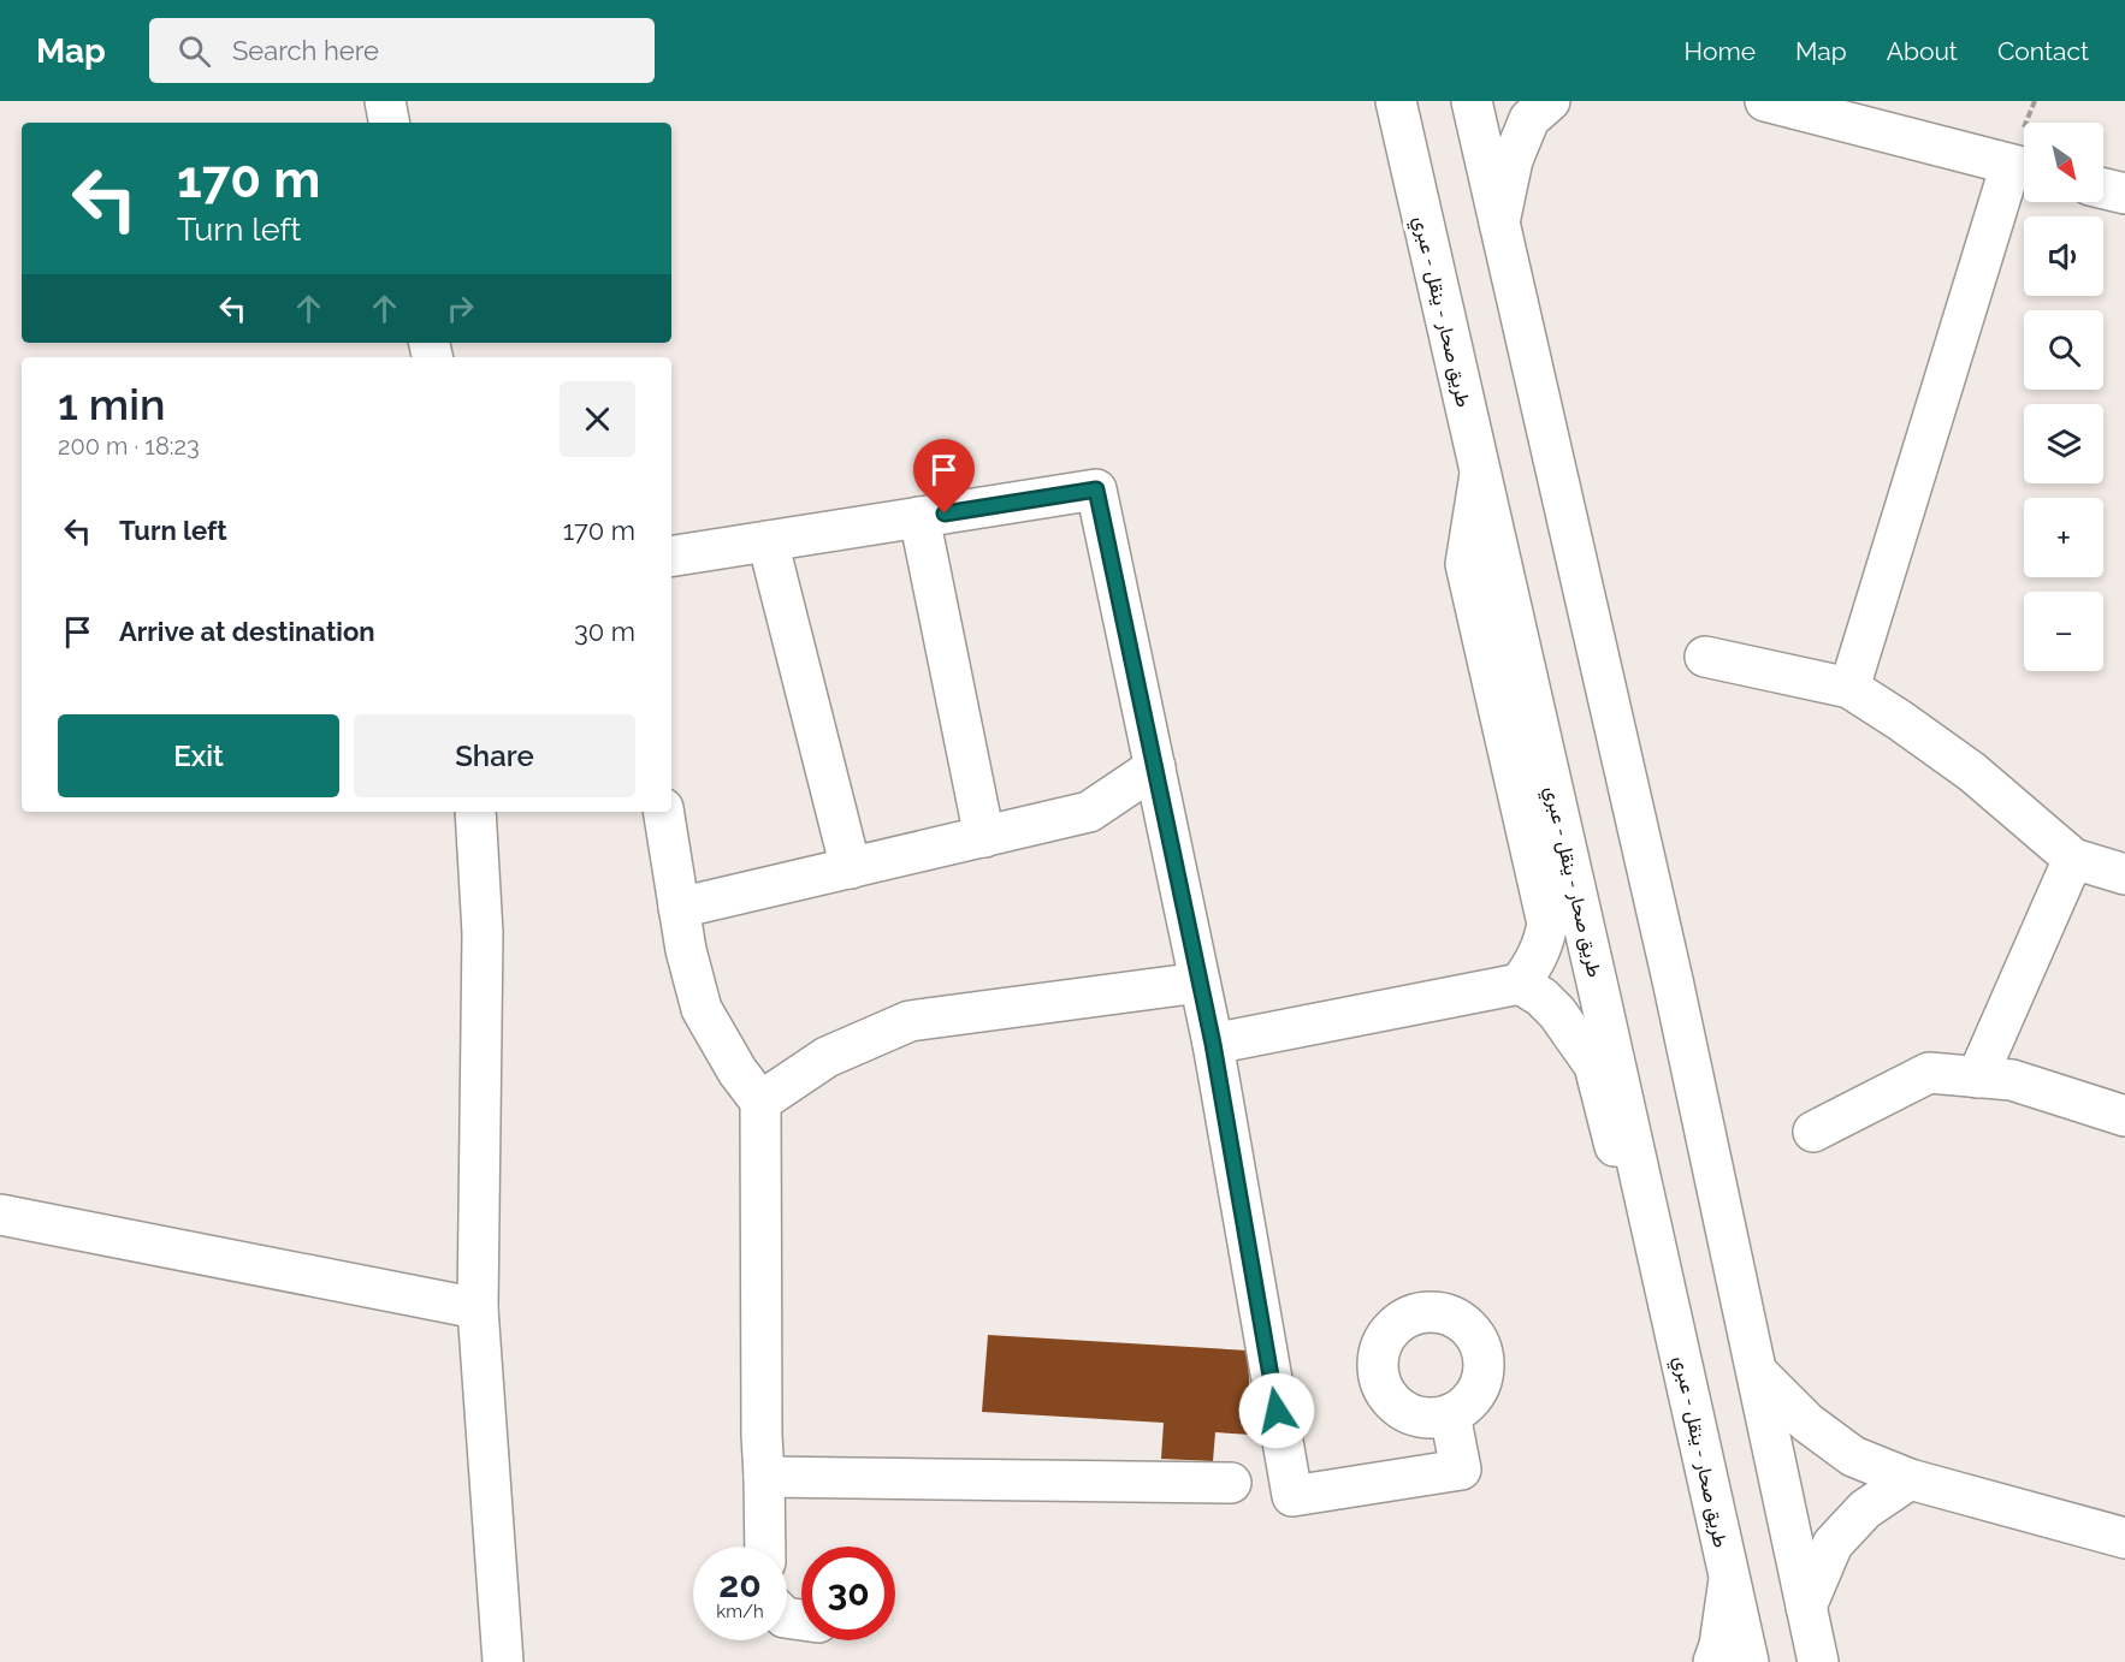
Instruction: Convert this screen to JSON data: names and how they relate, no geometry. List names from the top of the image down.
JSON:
{
  "streets": {
    "main road": ["طريق صحار - ينقل - عبري"]
  },
  "north": "bottom right",
  "page": {
    "header": "Map",
    "search": "Search here",
    "nav": [
      "Home",
      "Map",
      "About",
      "Contact"
    ],
    "map_buttons": ["+", "−"],
    "turn": ["170 m", "Turn left"],
    "heading": ["1 min", "200 m · 18:23"],
    "list": [
      {
        "name": "Turn left",
        "value": "170 m"
      },
      {
        "name": "Arrive at destination",
        "value": "30 m"
      }
    ],
    "buttons": ["Exit", "Share"],
    "speed": "20 km/h",
    "limit": "30"
  }
}
